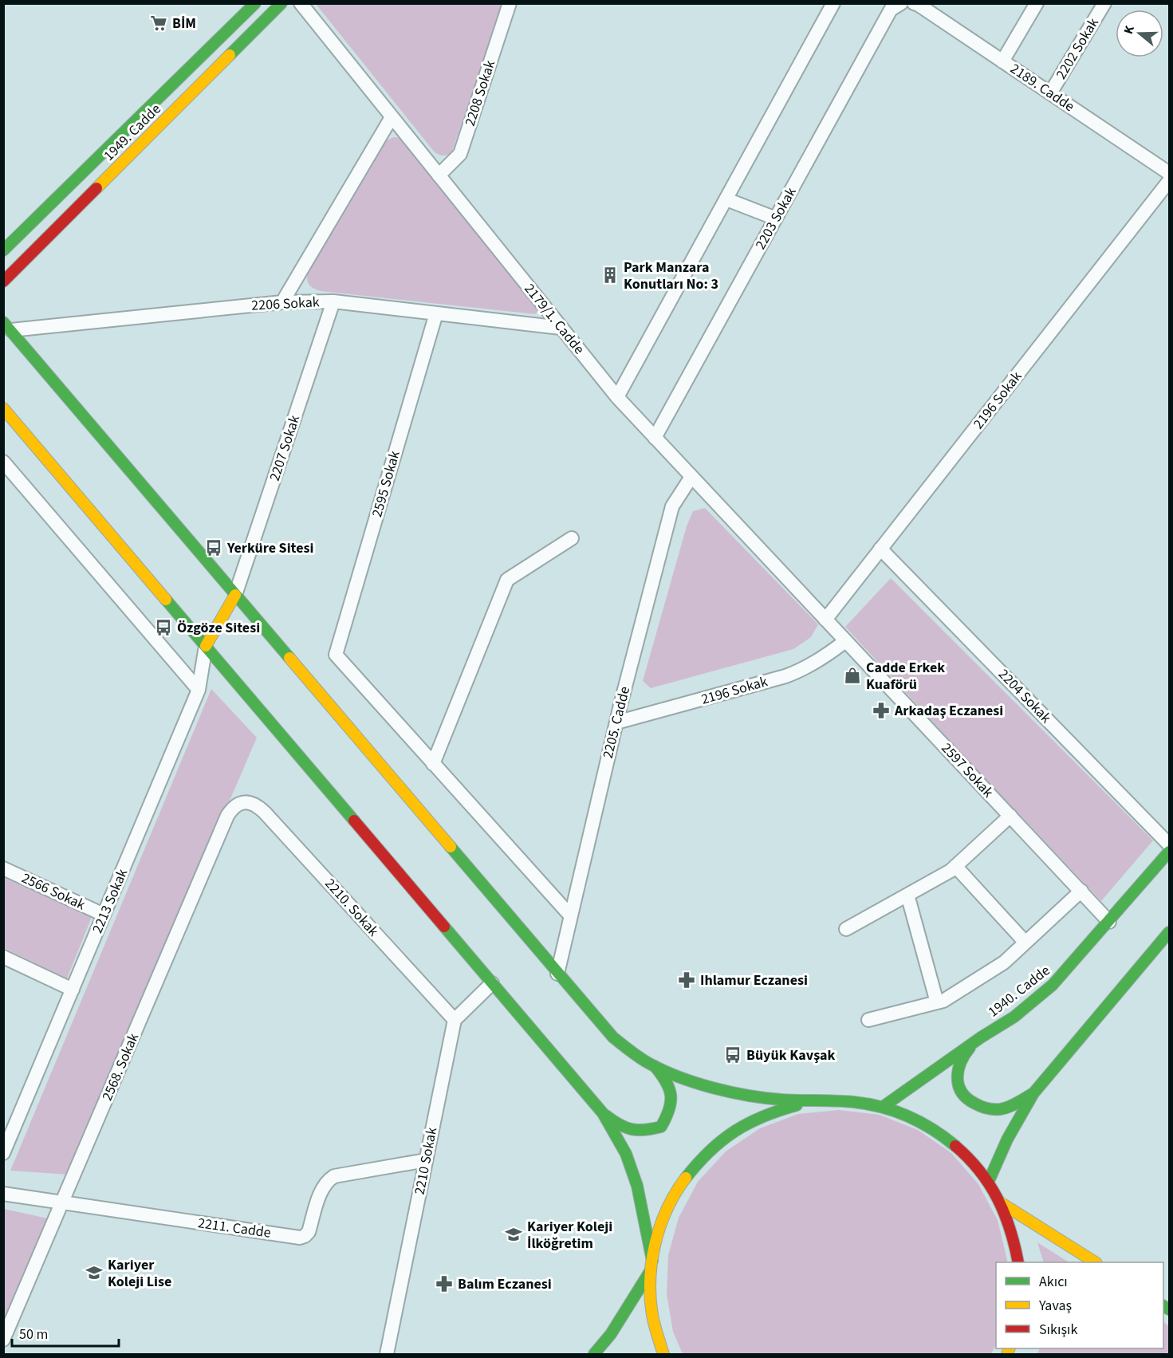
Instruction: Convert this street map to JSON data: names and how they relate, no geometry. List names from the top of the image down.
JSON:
{
  "streets": {
    "main road": ["1949. Cadde", "1940. Cadde"],
    "street": [
      "2202 Sokak",
      "2189. Cadde",
      "2208 Sokak",
      "2203 Sokak",
      "2206 Sokak",
      "2179/1. Cadde",
      "2196 Sokak",
      "2207 Sokak",
      "2595 Sokak",
      "2204 Sokak",
      "2205. Cadde",
      "2597 Sokak",
      "2566 Sokak",
      "2213 Sokak",
      "2210. Sokak",
      "2568. Sokak",
      "2210 Sokak",
      "2211. Cadde"
    ]
  },
  "crossings": [
    ["2202 Sokak", "2189. Cadde"],
    ["2208 Sokak", "2179/1. Cadde"],
    ["2203 Sokak", "2179/1. Cadde"],
    ["2206 Sokak", "2179/1. Cadde"],
    ["2206 Sokak", "2207 Sokak"],
    ["2206 Sokak", "2595 Sokak"],
    ["2179/1. Cadde", "2196 Sokak"],
    ["2179/1. Cadde", "2205. Cadde"],
    ["2179/1. Cadde", "2597 Sokak"],
    ["2196 Sokak", "2204 Sokak"],
    ["2196 Sokak", "2205. Cadde"],
    ["2196 Sokak", "2597 Sokak"],
    ["2597 Sokak", "1940. Cadde"],
    ["2566 Sokak", "2213 Sokak"],
    ["2210. Sokak", "2568. Sokak"],
    ["2210. Sokak", "2210 Sokak"],
    ["2568. Sokak", "2211. Cadde"],
    ["2210 Sokak", "2211. Cadde"]
  ],
  "places": {
    "supermarket": ["BİM"],
    "building": ["Park Manzara Konutları No: 3"],
    "bus stop": ["Yerküre Sitesi", "Özgöze Sitesi", "Büyük Kavşak"],
    "shop": ["Cadde Erkek Kuaförü"],
    "pharmacy": ["Arkadaş Eczanesi", "Ihlamur Eczanesi", "Balım Eczanesi"],
    "school or university": ["Kariyer Koleji İlköğretim", "Kariyer Koleji Lise"]
  },
  "legend": ["Akıcı", "Yavaş", "Sıkışık"],
  "scale_bar": "50 m",
  "north": "left"
}
